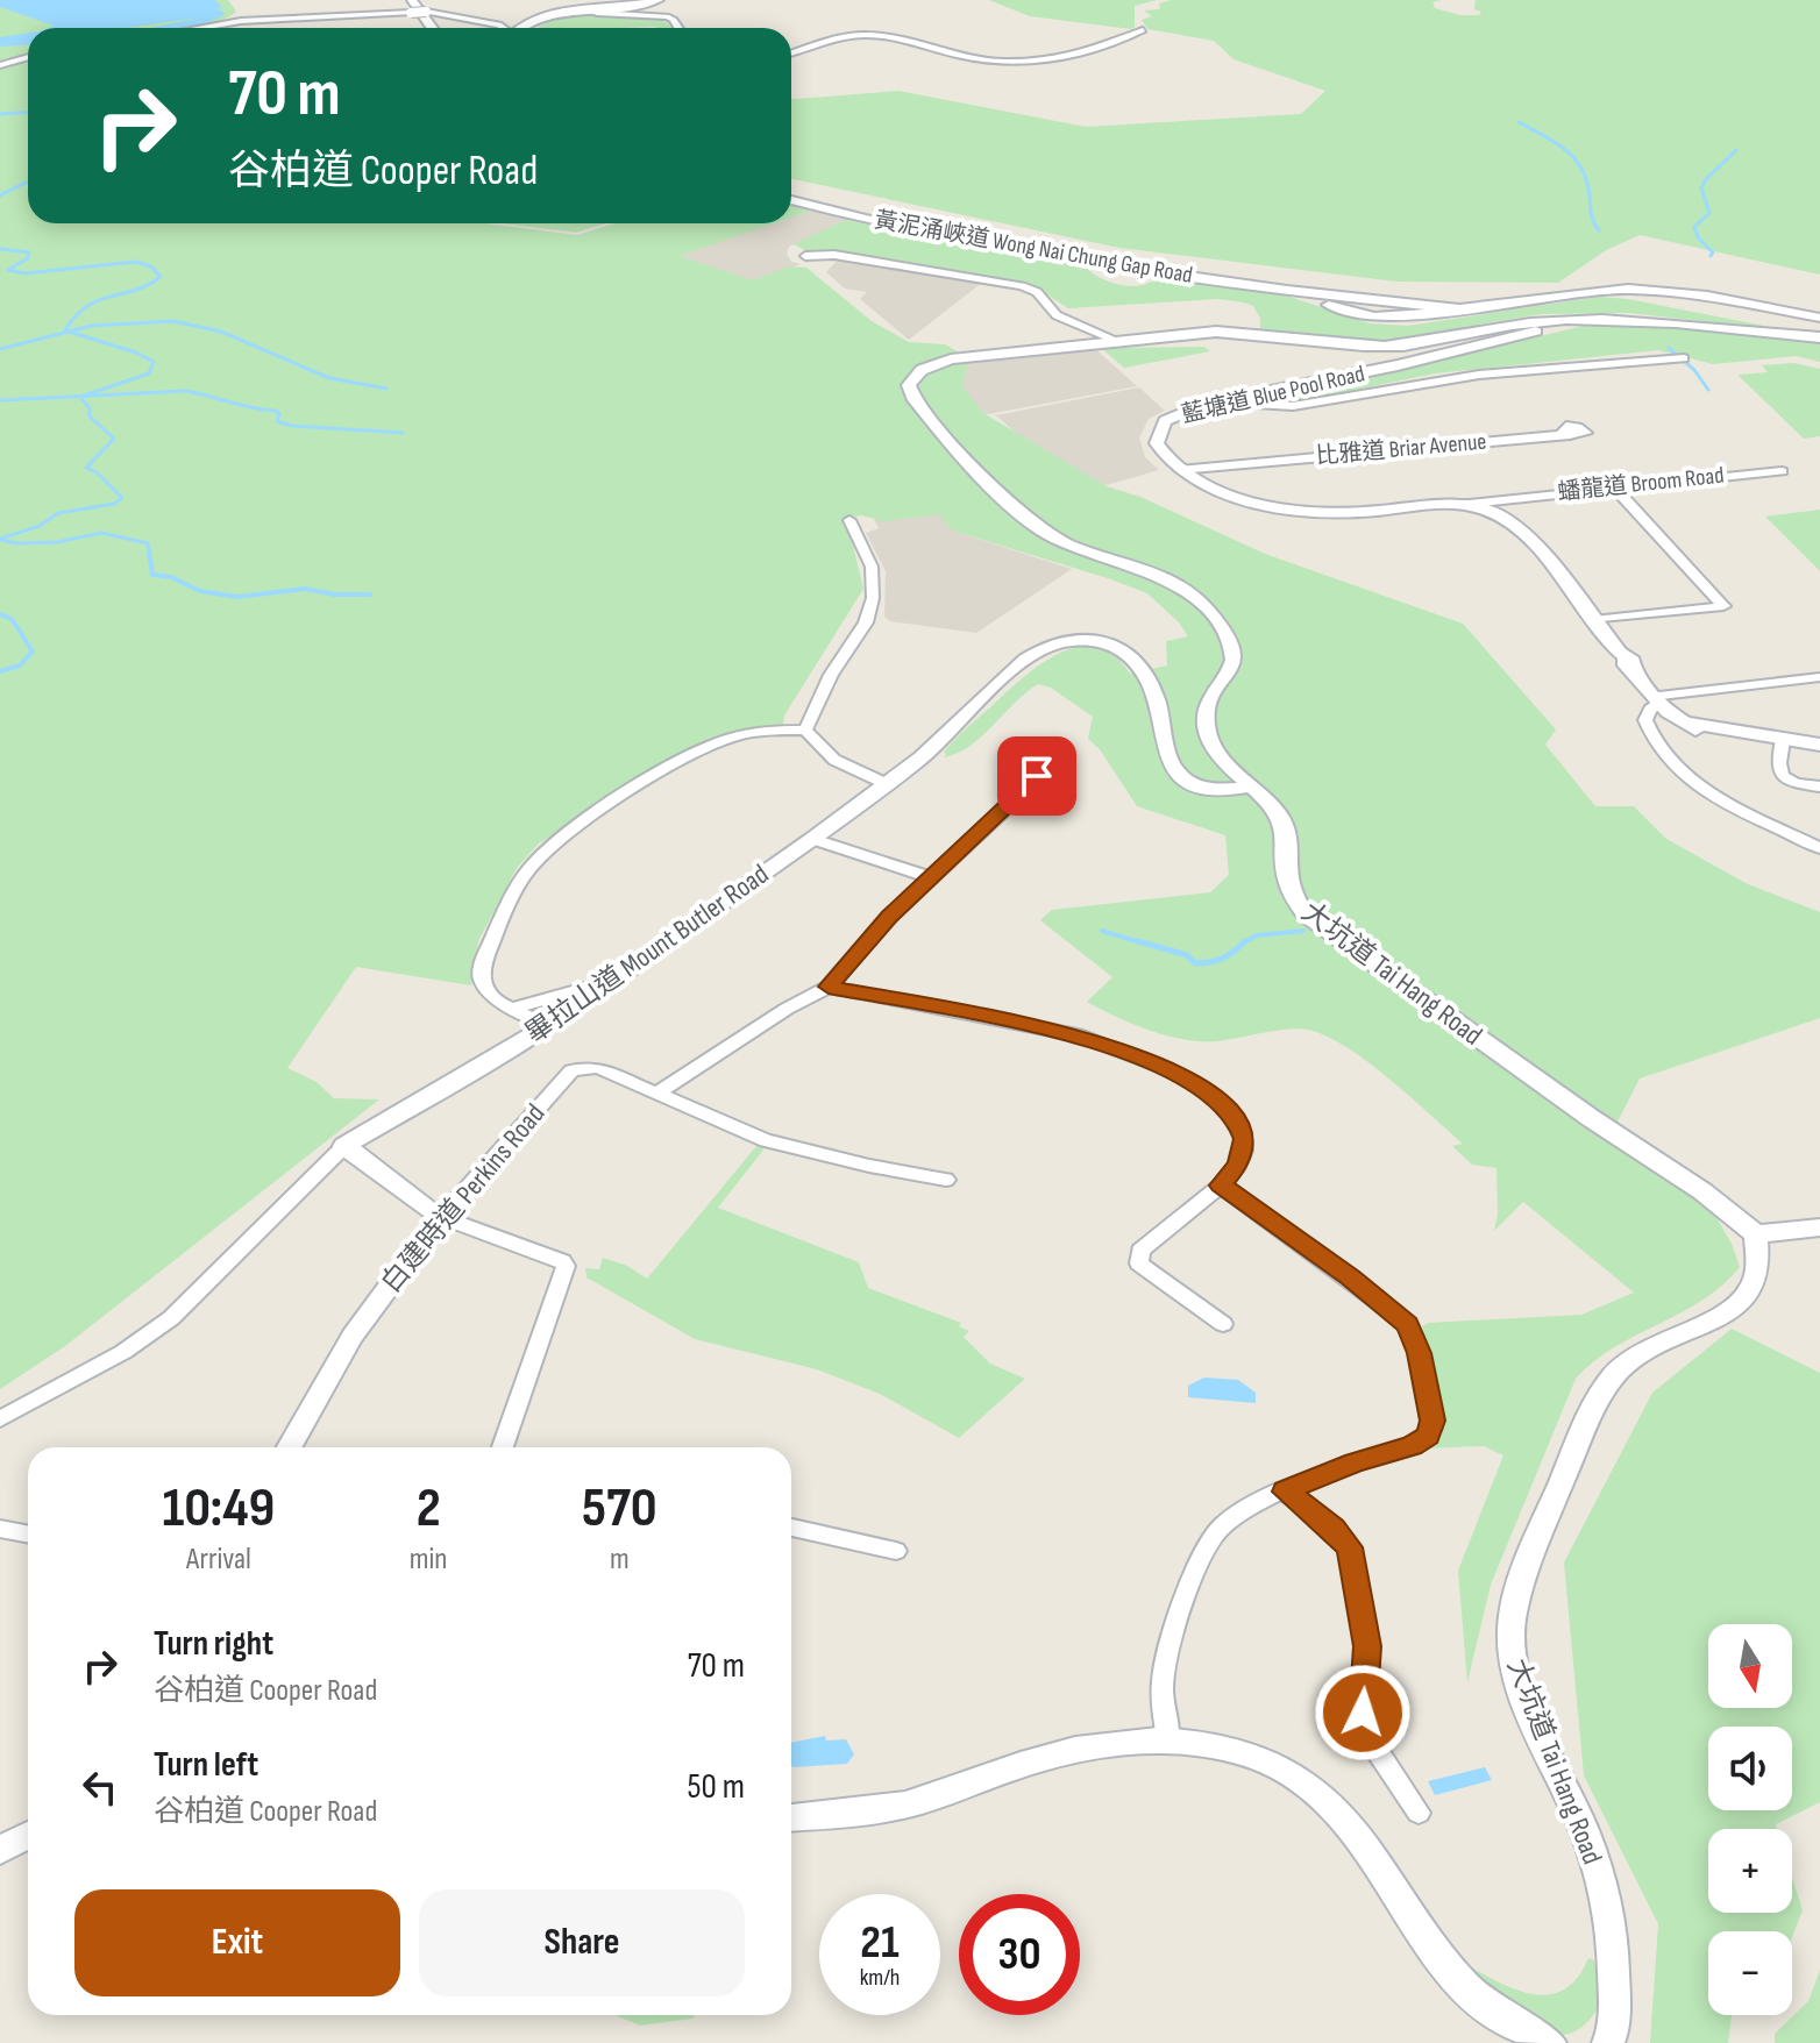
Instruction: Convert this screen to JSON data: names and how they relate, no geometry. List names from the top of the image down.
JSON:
{
  "streets": {
    "main road": [
      "黃泥涌峽道 Wong Nai Chung Gap Road",
      "藍塘道 Blue Pool Road",
      "畢拉山道 Mount Butler Road",
      "大坑道 Tai Hang Road",
      "白建時道 Perkins Road"
    ],
    "street": ["比雅道 Briar Avenue", "蟠龍道 Broom Road"]
  },
  "crossings": [
    ["藍塘道 Blue Pool Road", "比雅道 Briar Avenue"],
    ["藍塘道 Blue Pool Road", "蟠龍道 Broom Road"],
    ["藍塘道 Blue Pool Road", "大坑道 Tai Hang Road"],
    ["畢拉山道 Mount Butler Road", "大坑道 Tai Hang Road"]
  ],
  "north": "bottom",
  "page": {
    "turn": ["70 m", "谷柏道 Cooper Road"],
    "eta": [
      "10:49",
      "Arrival",
      "2",
      "min",
      "570",
      "m"
    ],
    "list": [
      {
        "name": "Turn right",
        "note": "谷柏道 Cooper Road",
        "value": "70 m"
      },
      {
        "name": "Turn left",
        "note": "谷柏道 Cooper Road",
        "value": "50 m"
      }
    ],
    "map_buttons": ["+", "−"],
    "buttons": ["Exit", "Share"],
    "speed": "21 km/h",
    "limit": "30"
  }
}
